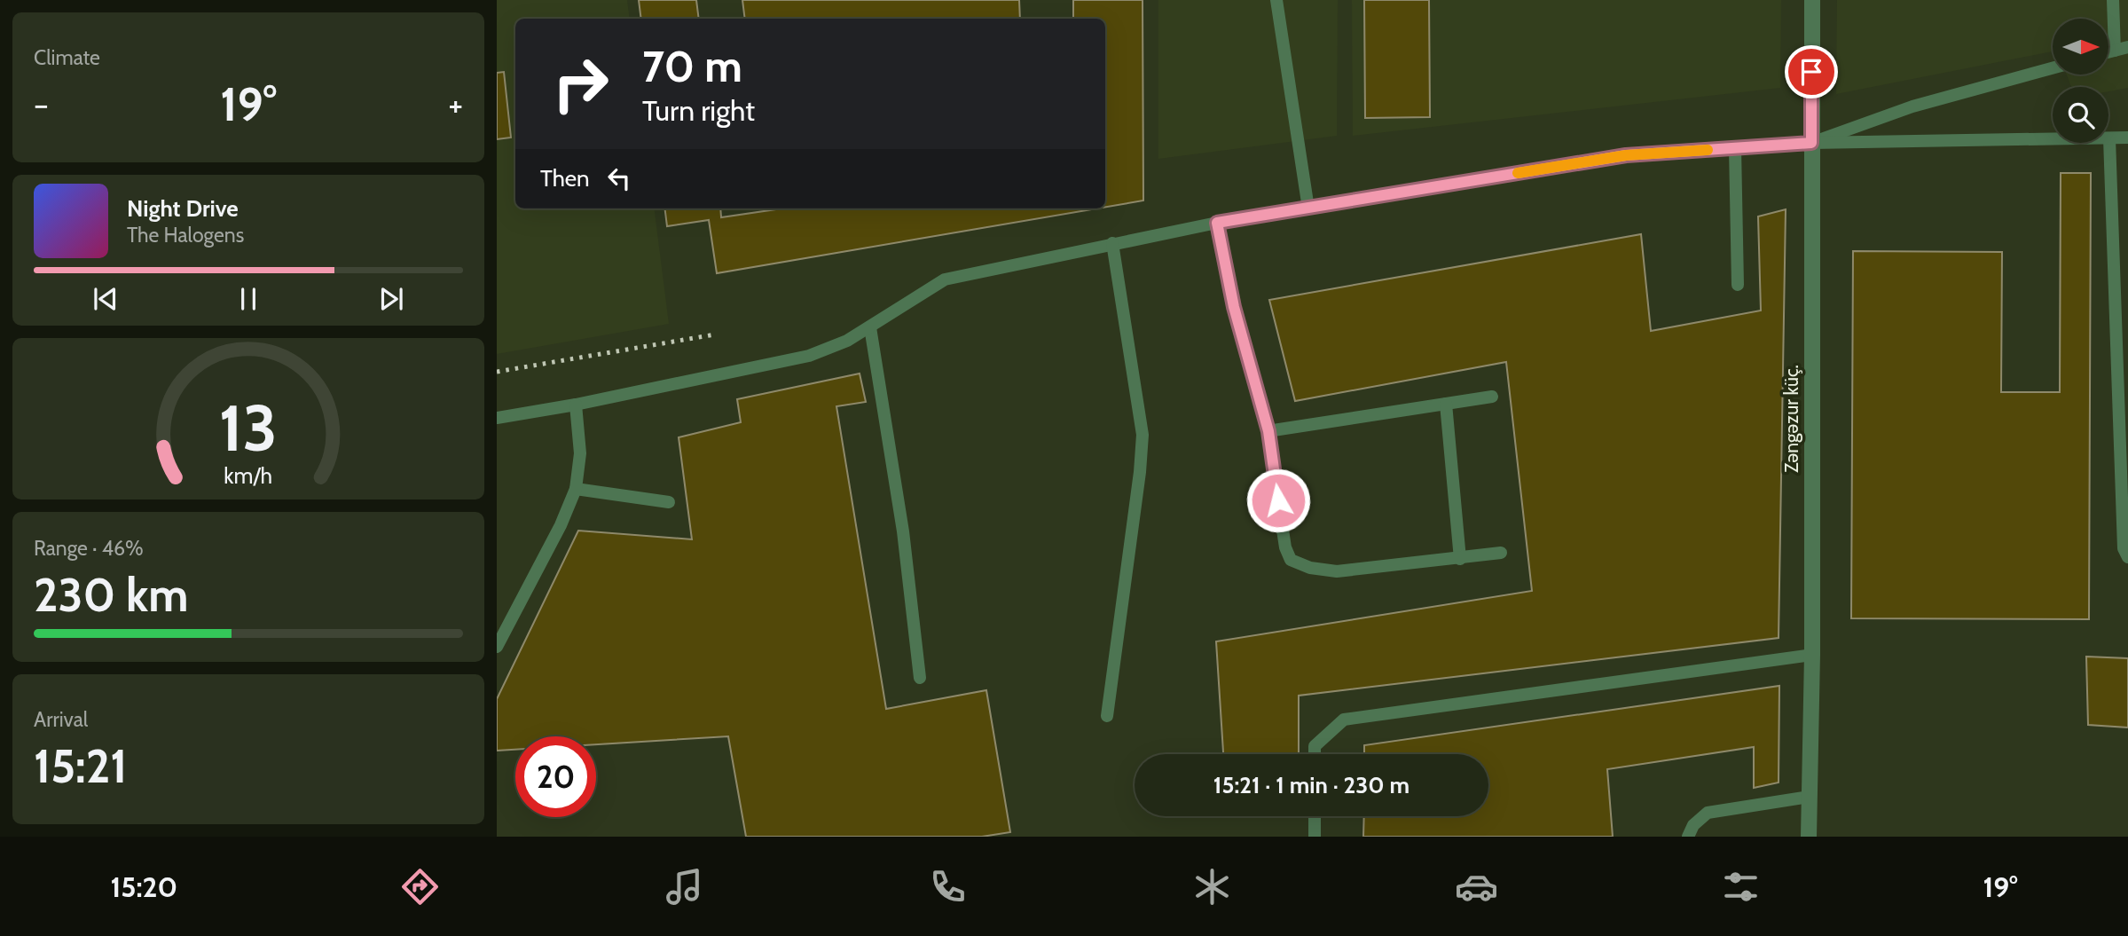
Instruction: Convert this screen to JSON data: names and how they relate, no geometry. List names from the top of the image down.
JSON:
{
  "streets": {
    "street": ["Zəngəzur küç."]
  },
  "north": "right",
  "page": {
    "tile": [
      "Climate",
      ["Range · 46%", "230 km"],
      ["Arrival", "15:21"]
    ],
    "turn": ["70 m", "Turn right"],
    "heat": ["−", "19°", "+"],
    "then": "Then",
    "song": ["Night Drive", "The Halogens"],
    "limit": "20",
    "trip": "15:21 · 1 min · 230 m",
    "tabs": ["15:20", "19°"],
    "gauge": ["13", "km/h"]
  }
}
